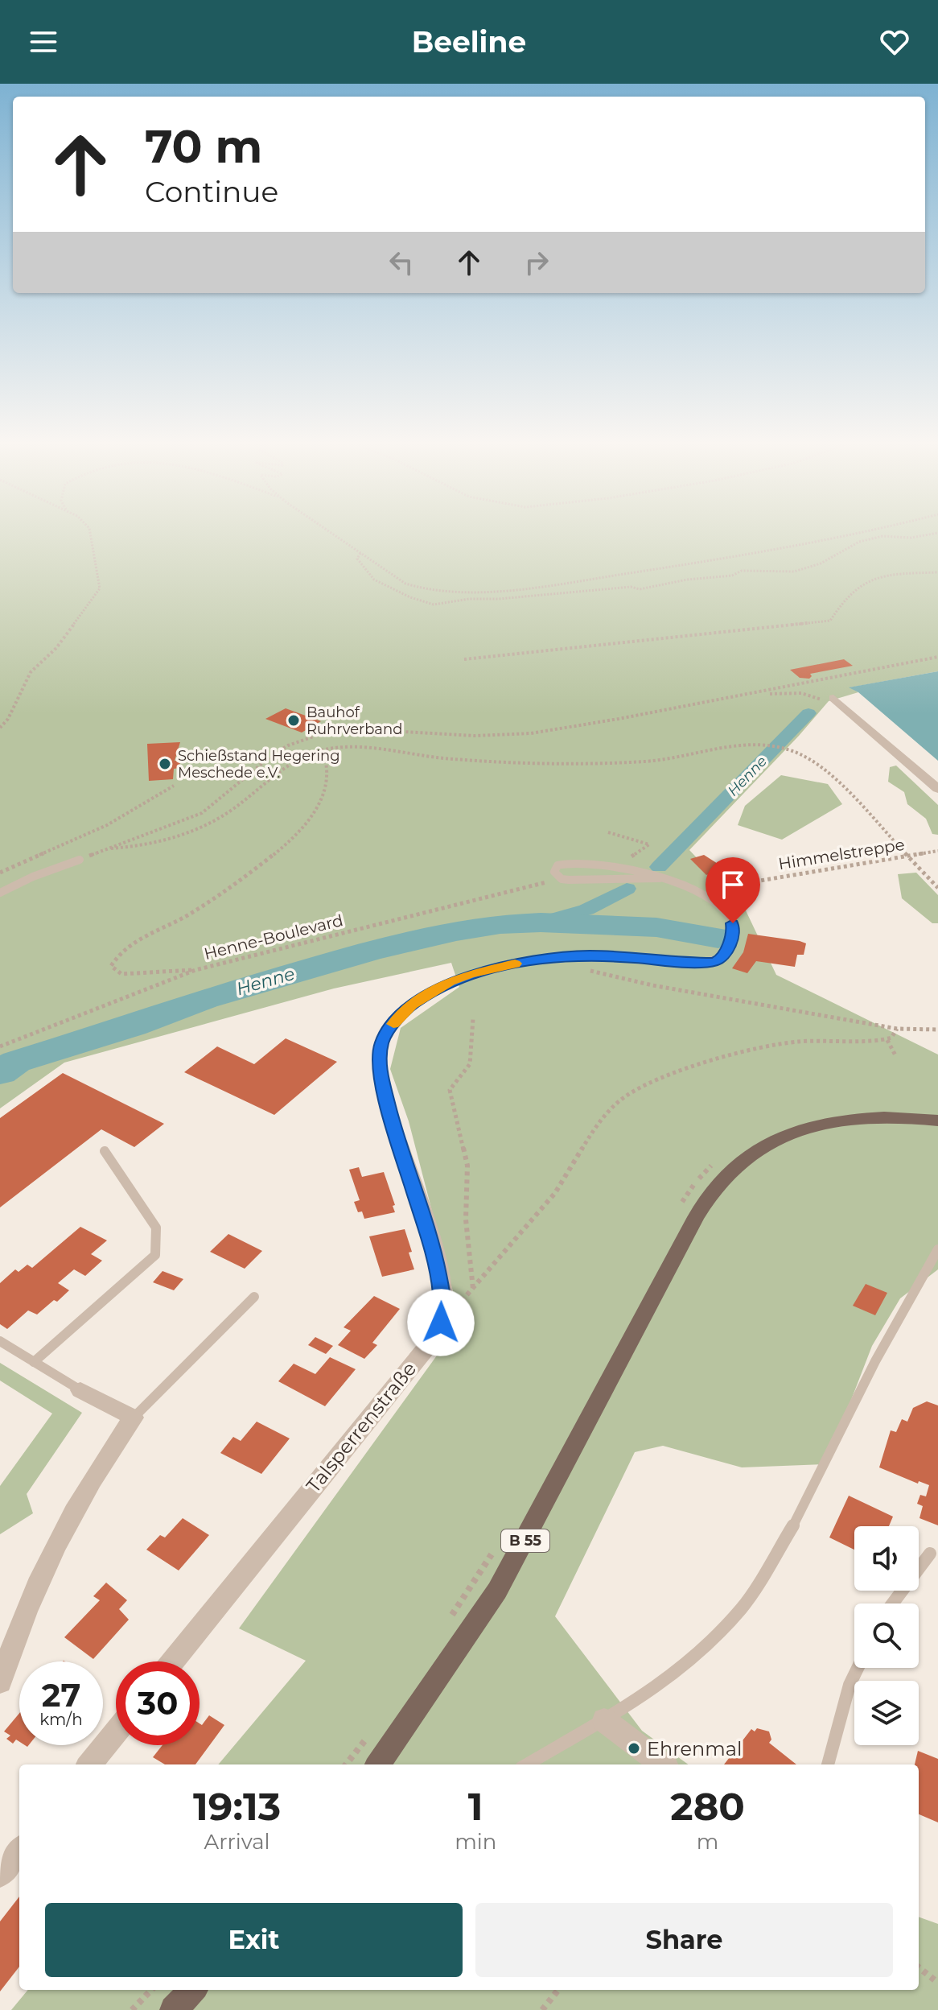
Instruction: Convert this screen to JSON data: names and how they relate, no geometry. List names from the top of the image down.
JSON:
{
  "streets": {
    "main road": ["B 55"],
    "street": ["Talsperrenstraße"],
    "path": ["Himmelstreppe", "Henne-Boulevard"]
  },
  "water": ["Henne"],
  "places": ["Bauhof Ruhrverband", "Schießstand Hegering Meschede e.V.", "Ehrenmal"],
  "page": {
    "header": "Beeline",
    "turn": ["70 m", "Continue"],
    "speed": "27 km/h",
    "limit": "30",
    "eta": [
      "19:13",
      "Arrival",
      "1",
      "min",
      "280",
      "m"
    ],
    "buttons": ["Exit", "Share"]
  }
}
